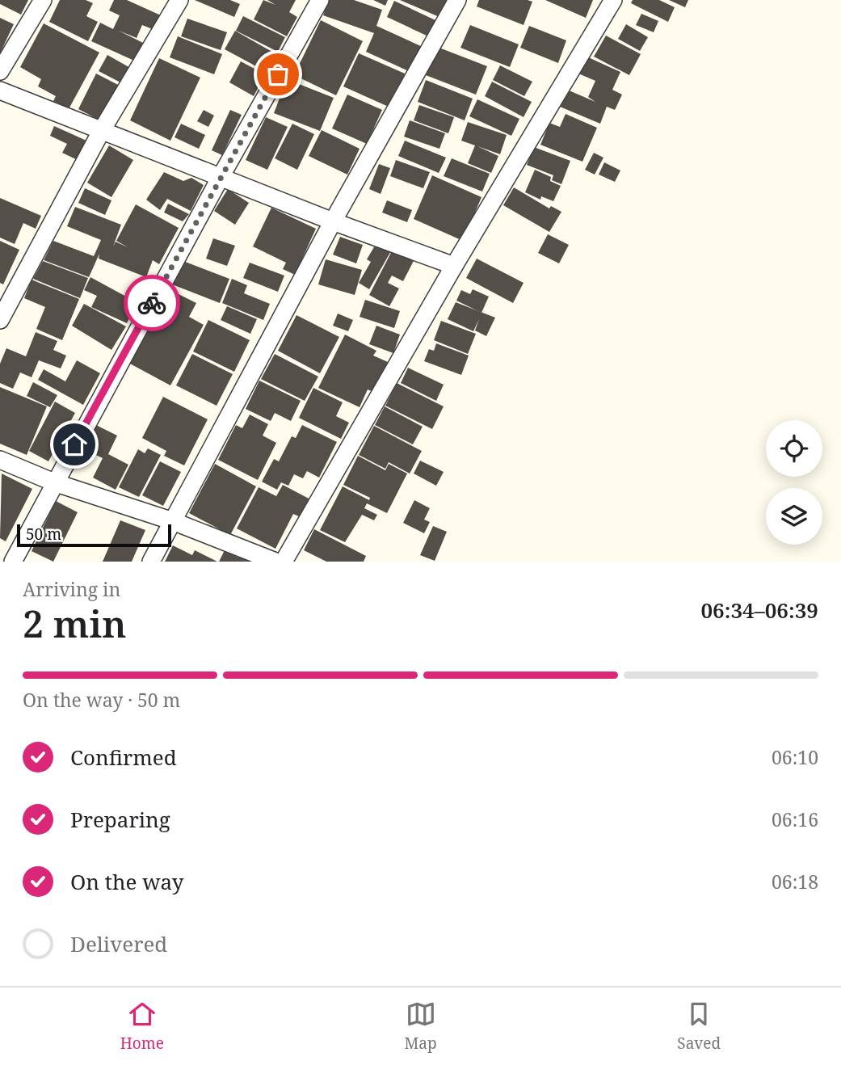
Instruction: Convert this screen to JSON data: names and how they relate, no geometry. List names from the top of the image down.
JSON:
{
  "scale_bar": "50 m",
  "page": {
    "scale": "50 m",
    "heading": ["2 min", "Arriving in", "06:34–06:39"],
    "bar": "On the way · 50 m",
    "list": [
      ["Confirmed", "06:10"],
      ["Preparing", "06:16"],
      ["On the way", "06:18"],
      "Delivered"
    ],
    "tabs": ["Home", "Map", "Saved"]
  }
}
